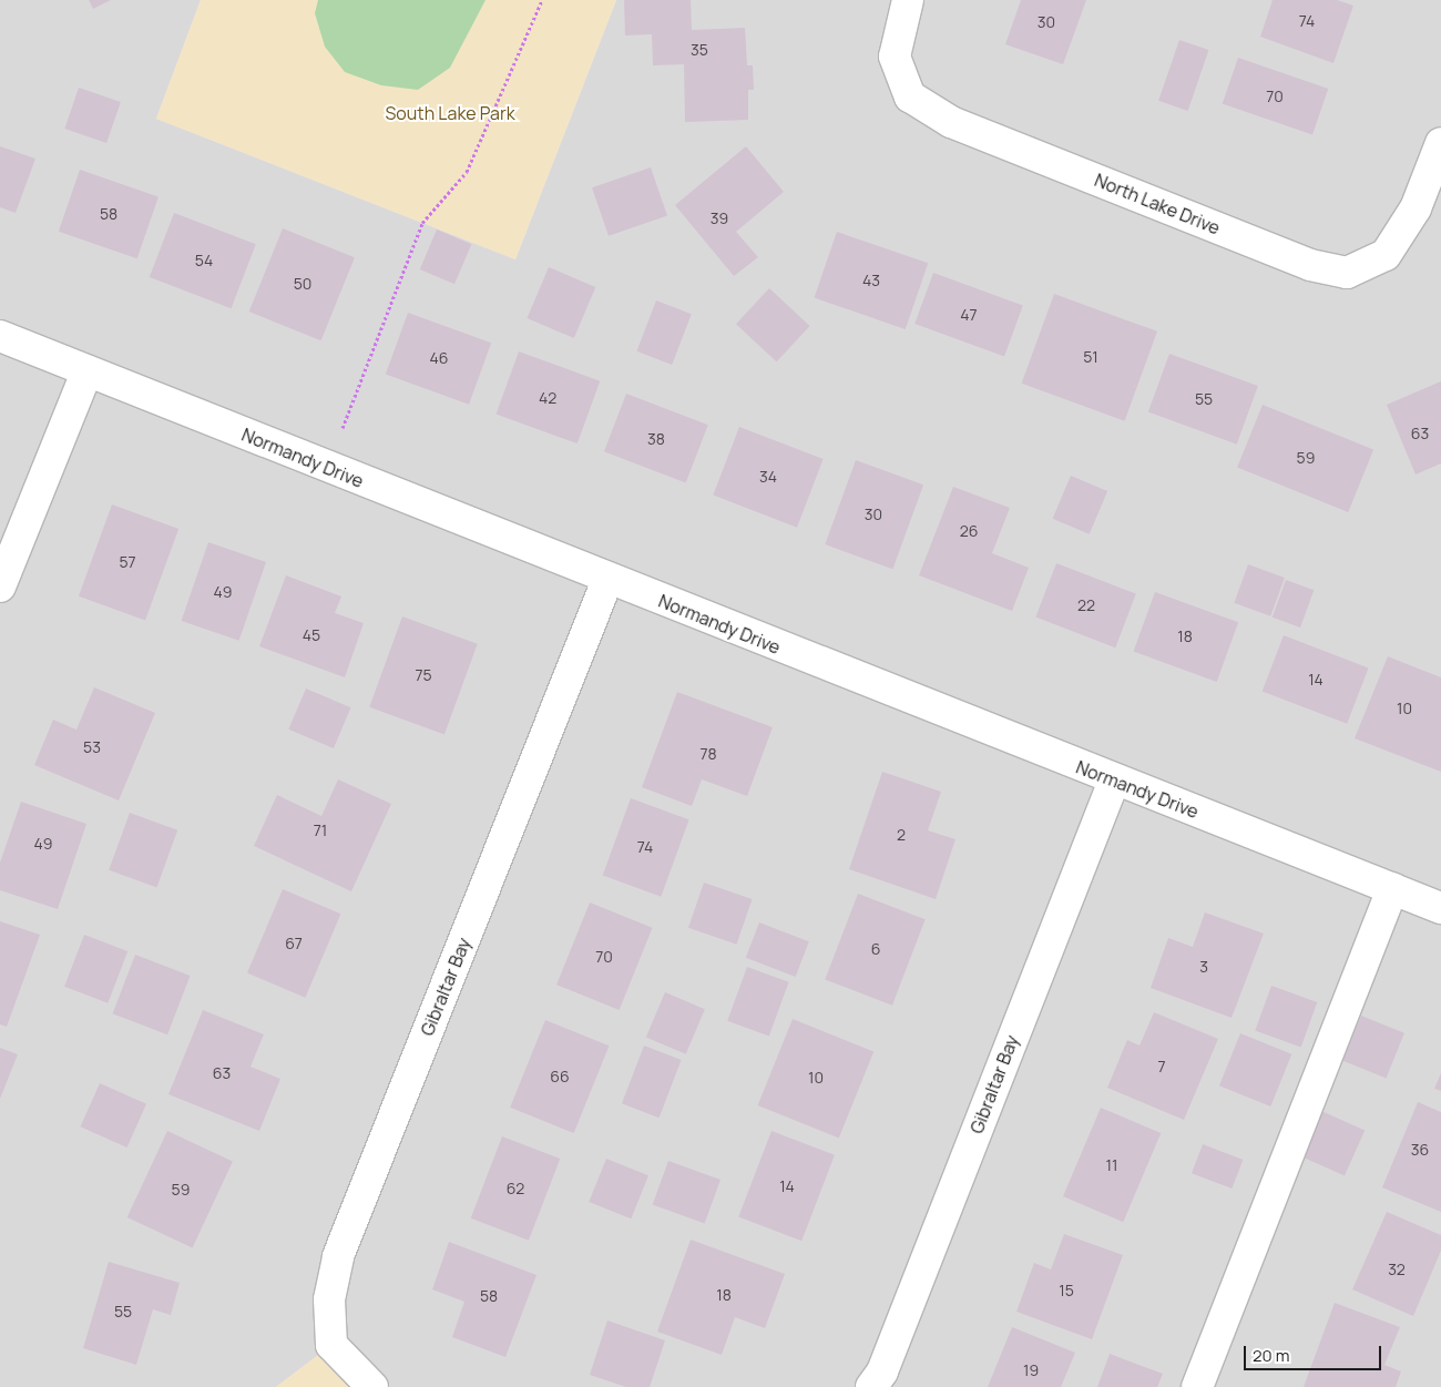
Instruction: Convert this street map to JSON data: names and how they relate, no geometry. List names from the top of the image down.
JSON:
{
  "streets": {
    "street": ["North Lake Drive", "Normandy Drive", "Gibraltar Bay"]
  },
  "crossings": [
    ["Normandy Drive", "Gibraltar Bay"]
  ],
  "parks": ["South Lake Park"],
  "house_numbers": [
    "74",
    "30",
    "35",
    "70",
    "58",
    "39",
    "54",
    "43",
    "50",
    "47",
    "51",
    "46",
    "42",
    "55",
    "63",
    "38",
    "59",
    "34",
    "30",
    "26",
    "57",
    "49",
    "22",
    "45",
    "18",
    "75",
    "14",
    "10",
    "53",
    "78",
    "71",
    "2",
    "49",
    "74",
    "67",
    "6",
    "70",
    "3",
    "7",
    "63",
    "66",
    "10",
    "36",
    "11",
    "14",
    "62",
    "59",
    "32",
    "15",
    "18",
    "58",
    "55",
    "19"
  ],
  "scale_bar": "20 m"
}
